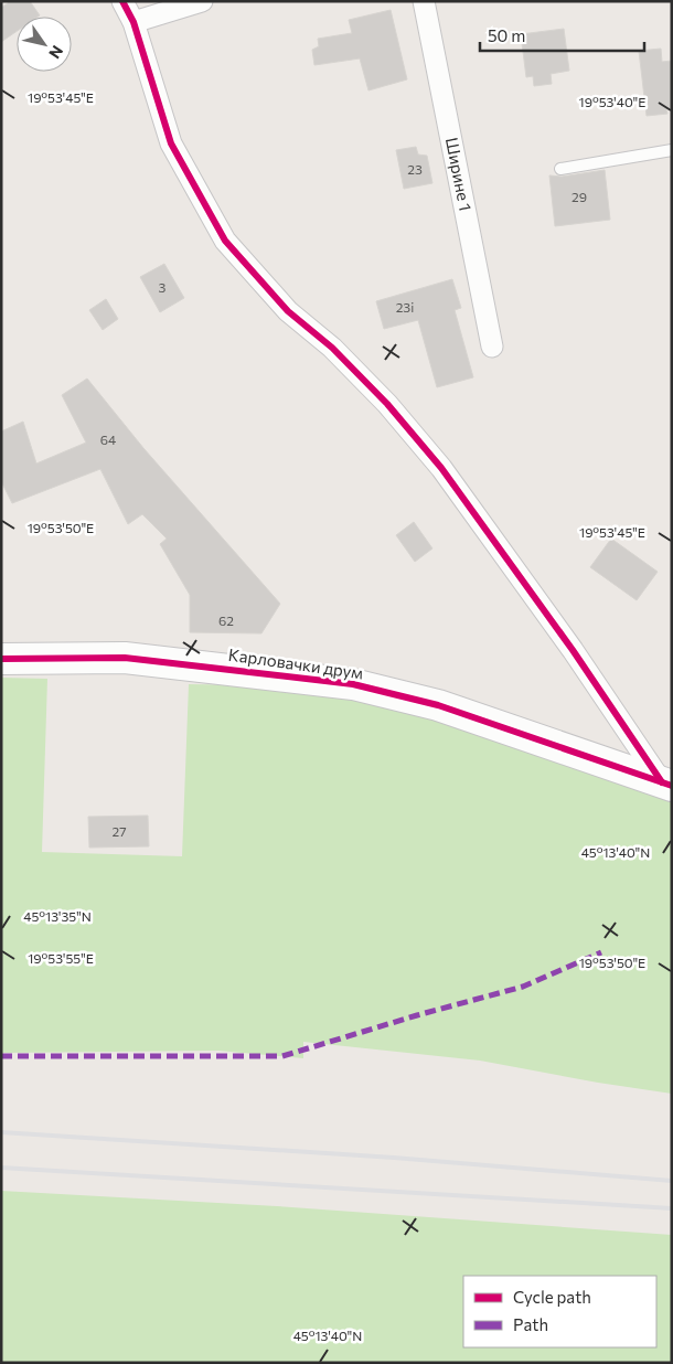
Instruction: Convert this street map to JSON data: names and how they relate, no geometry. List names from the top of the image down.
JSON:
{
  "streets": {
    "main road": ["Карловачки друм"],
    "street": ["Ширине 1"]
  },
  "house_numbers": [
    "23",
    "29",
    "3",
    "23i",
    "64",
    "62",
    "27"
  ],
  "legend": ["Cycle path", "Path"],
  "scale_bar": "50 m",
  "north": "bottom right",
  "coordinates": [
    "19°53'45\"E",
    "19°53'40\"E",
    "19°53'50\"E",
    "45°13'40\"N",
    "45°13'35\"N",
    "19°53'55\"E"
  ]
}
